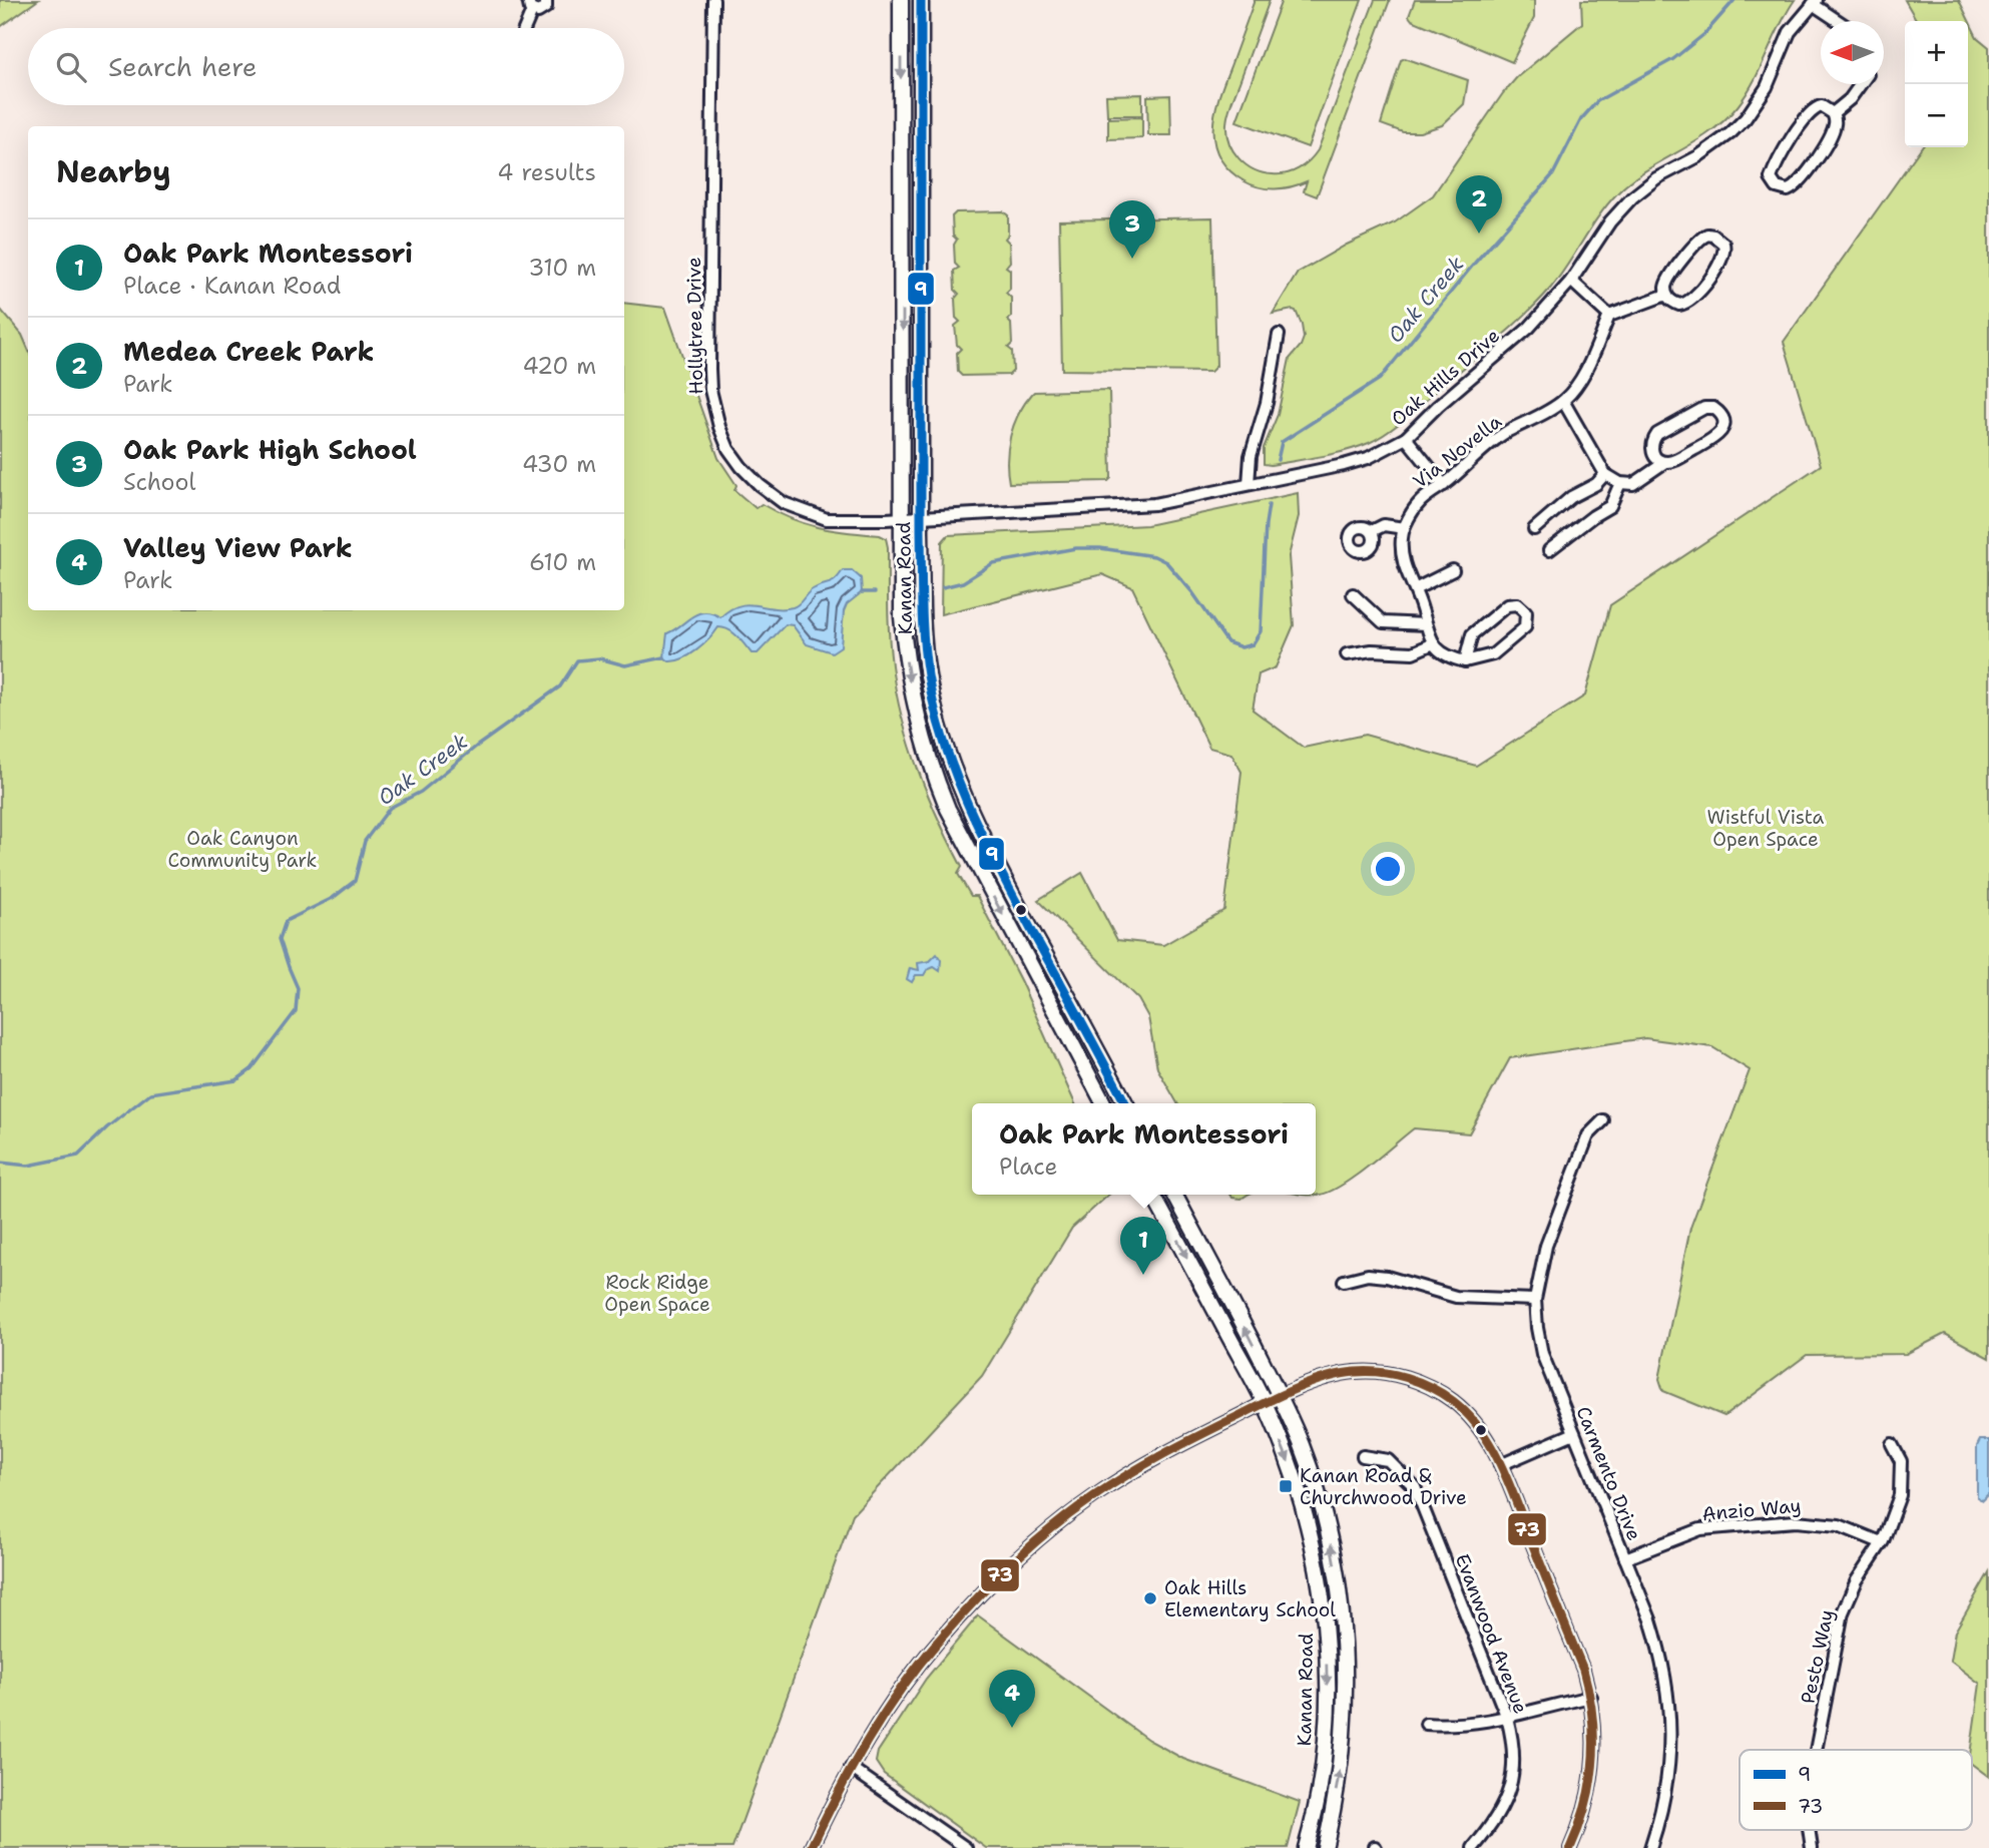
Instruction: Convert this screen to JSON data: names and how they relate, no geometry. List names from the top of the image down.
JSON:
{
  "streets": {
    "main road": ["Kanan Road"],
    "street": [
      "Hollytree Drive",
      "Oak Hills Drive",
      "Via Novella",
      "Carmento Drive",
      "Anzio Way",
      "Evanwood Avenue",
      "Pesto Way"
    ]
  },
  "crossings": [
    ["Hollytree Drive", "Oak Hills Drive"],
    ["Hollytree Drive", "Kanan Road"],
    ["Oak Hills Drive", "Kanan Road"],
    ["Carmento Drive", "Anzio Way"],
    ["Anzio Way", "Pesto Way"]
  ],
  "water": ["Oak Creek"],
  "parks": ["Wistful Vista Open Space", "Oak Canyon Community Park", "Rock Ridge Open Space"],
  "places": {
    "transit": ["Kanan Road & Churchwood Drive"],
    "other": ["Oak Hills Elementary School"]
  },
  "lines": ["transit line 9", "transit line 73"],
  "legend": ["9", "73"],
  "north": "left",
  "page": {
    "map_buttons": ["+", "−"],
    "search": "Search here",
    "heading": ["Nearby", "4 results"],
    "pins": [
      "2",
      "3",
      "1",
      "4"
    ],
    "list": [
      {
        "mark": "1",
        "name": "Oak Park Montessori",
        "note": "Place · Kanan Road",
        "value": "310 m"
      },
      {
        "mark": "2",
        "name": "Medea Creek Park",
        "note": "Park",
        "value": "420 m"
      },
      {
        "mark": "3",
        "name": "Oak Park High School",
        "note": "School",
        "value": "430 m"
      },
      {
        "mark": "4",
        "name": "Valley View Park",
        "note": "Park",
        "value": "610 m"
      }
    ],
    "popup": ["Oak Park Montessori", "Place"]
  }
}
